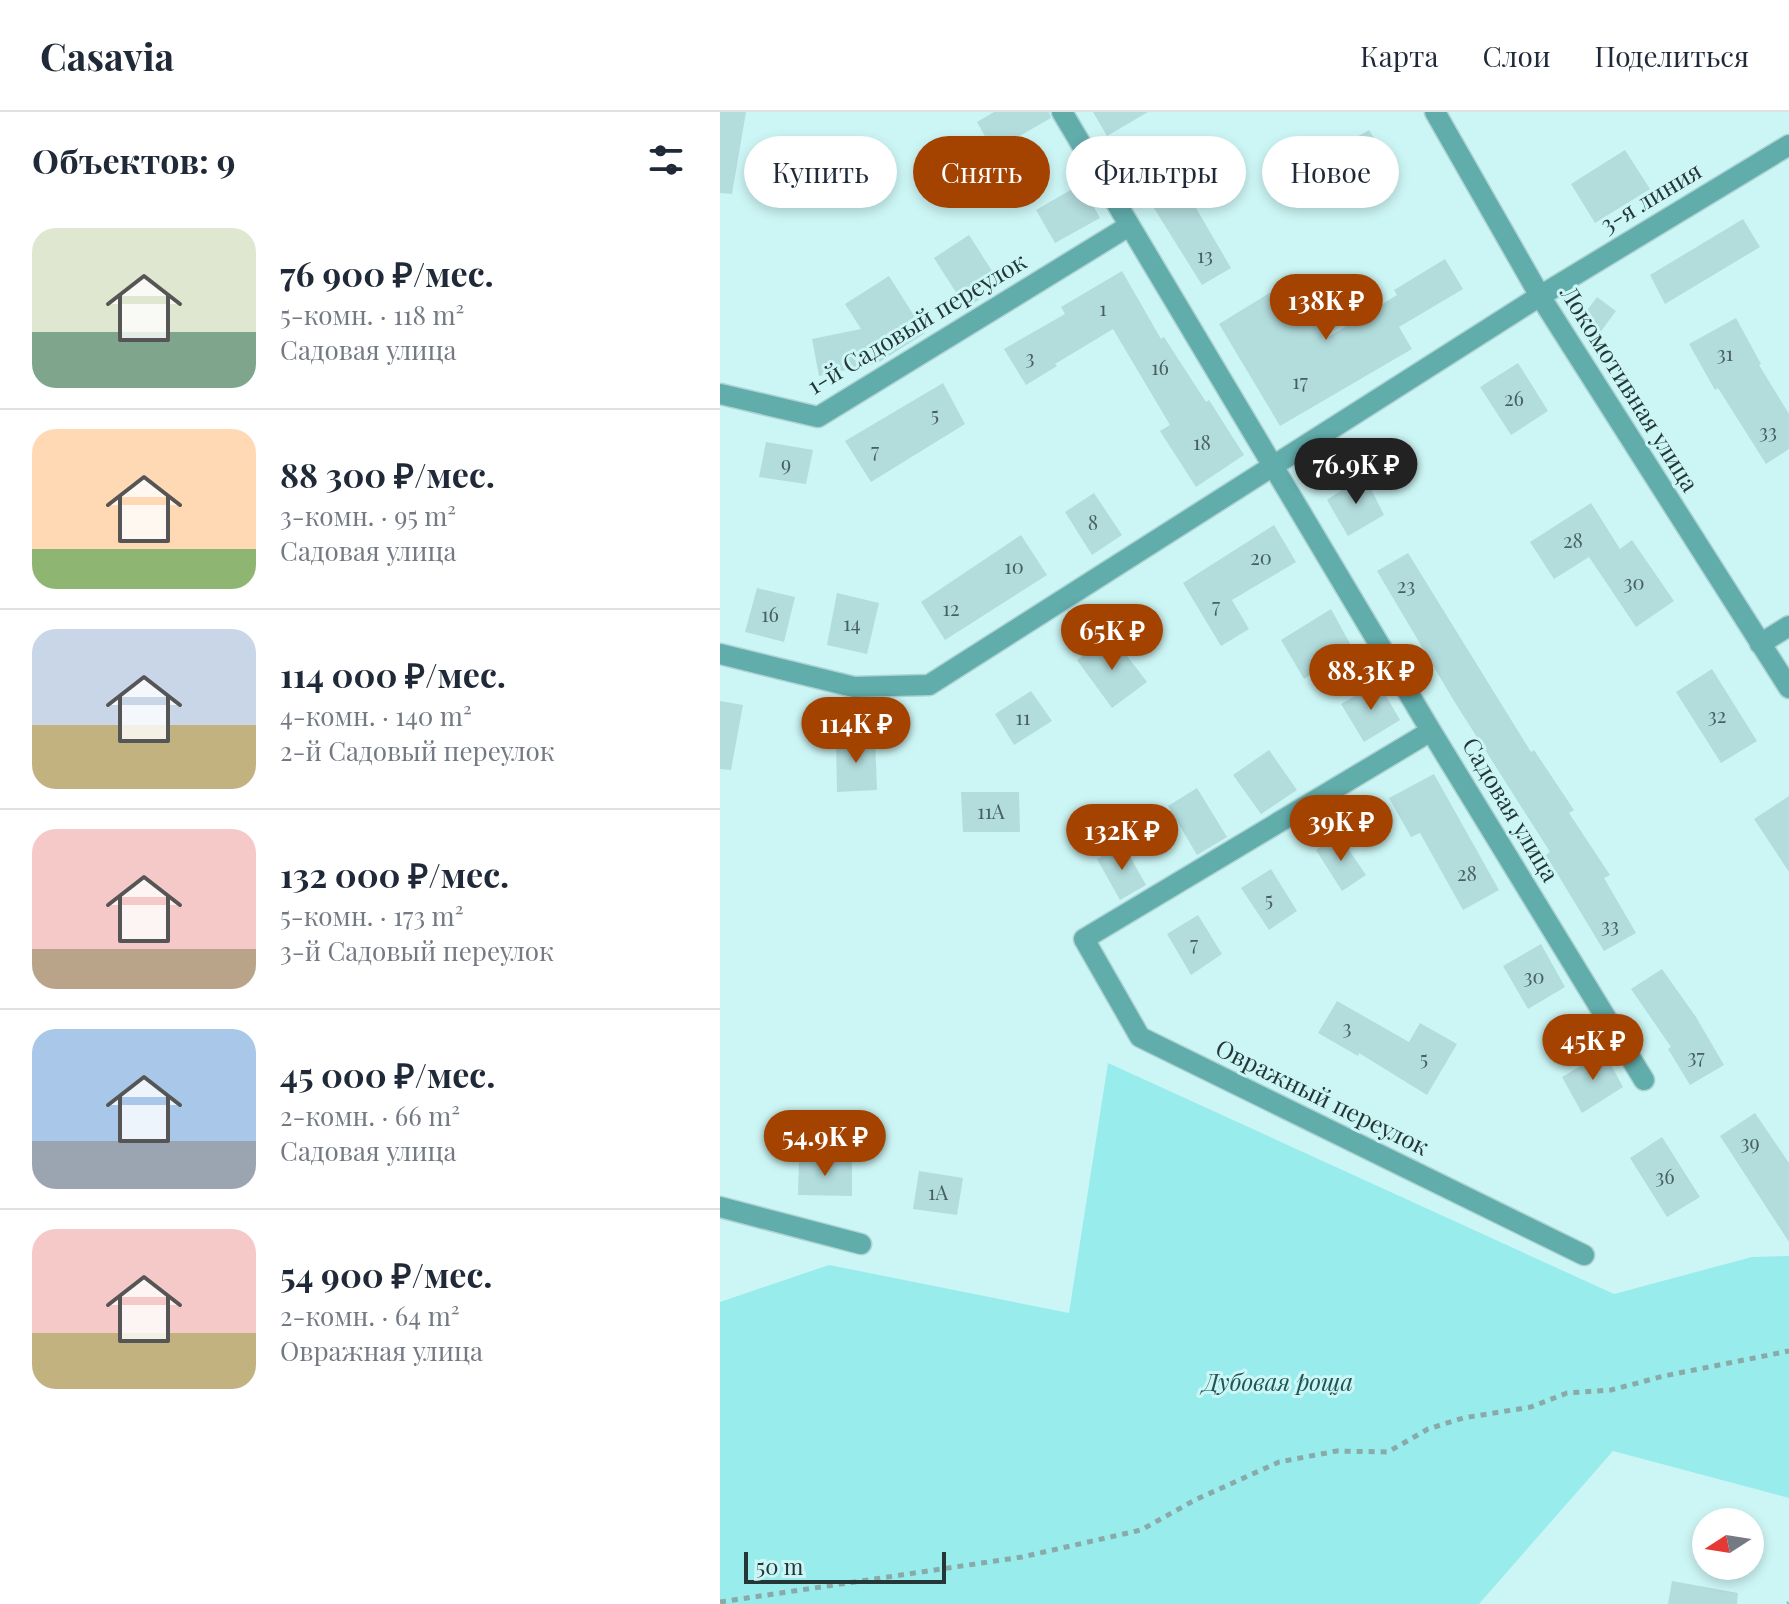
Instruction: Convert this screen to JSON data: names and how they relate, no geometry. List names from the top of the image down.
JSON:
{
  "streets": {
    "street": [
      "3-я линия",
      "1-й Садовый переулок",
      "Локомотивная улица",
      "Садовая улица",
      "Овражный переулок"
    ]
  },
  "crossings": [
    ["3-я линия", "Локомотивная улица"],
    ["3-я линия", "Садовая улица"],
    ["1-й Садовый переулок", "Садовая улица"],
    ["Садовая улица", "Овражный переулок"]
  ],
  "parks": ["Дубовая роща"],
  "house_numbers": [
    "13",
    "1",
    "31",
    "3",
    "16",
    "17",
    "26",
    "5",
    "33",
    "18",
    "7",
    "9",
    "8",
    "28",
    "20",
    "10",
    "30",
    "23",
    "7",
    "12",
    "16",
    "14",
    "32",
    "11",
    "11А",
    "28",
    "5",
    "33",
    "7",
    "30",
    "3",
    "37",
    "5",
    "39",
    "36",
    "1А"
  ],
  "scale_bar": "50 m",
  "north": "left",
  "page": {
    "header": "Casavia",
    "nav": ["Карта", "Слои", "Поделиться"],
    "heading": "Объектов: 9",
    "chip": [
      "Купить",
      "Снять",
      "Фильтры",
      "Новое"
    ],
    "list": [
      {
        "name": "76 900 ₽/мес.",
        "note": "5-комн. · 118 m² · Садовая улица"
      },
      {
        "name": "88 300 ₽/мес.",
        "note": "3-комн. · 95 m² · Садовая улица"
      },
      {
        "name": "114 000 ₽/мес.",
        "note": "4-комн. · 140 m² · 2-й Садовый переулок"
      },
      {
        "name": "132 000 ₽/мес.",
        "note": "5-комн. · 173 m² · 3-й Садовый переулок"
      },
      {
        "name": "45 000 ₽/мес.",
        "note": "2-комн. · 66 m² · Садовая улица"
      },
      {
        "name": "54 900 ₽/мес.",
        "note": "2-комн. · 64 m² · Овражная улица"
      }
    ],
    "price": [
      "138K ₽",
      "76.9K ₽",
      "65K ₽",
      "88.3K ₽",
      "114K ₽",
      "39K ₽",
      "132K ₽",
      "45K ₽",
      "54.9K ₽"
    ],
    "scale": "50 m"
  }
}
